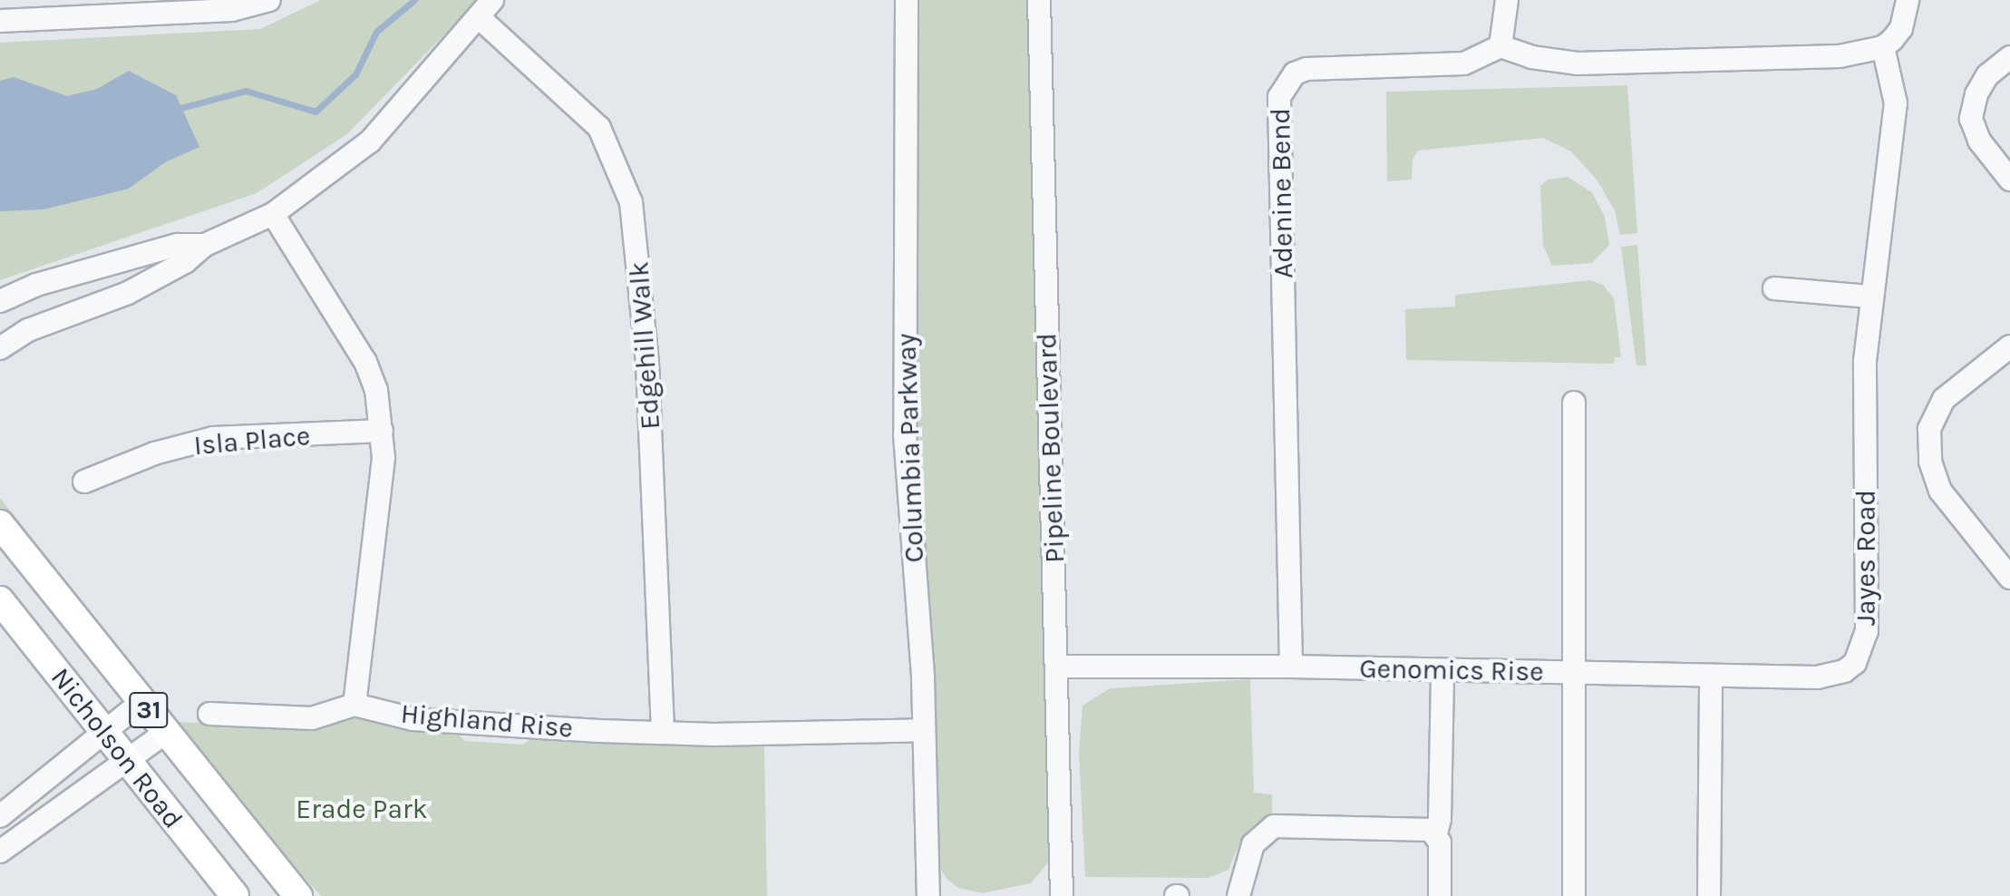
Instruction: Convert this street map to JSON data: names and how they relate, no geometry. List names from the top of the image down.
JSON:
{
  "streets": {
    "main road": ["31", "Nicholson Road"],
    "street": [
      "Adenine Bend",
      "Edgehill Walk",
      "Isla Place",
      "Columbia Parkway",
      "Pipeline Boulevard",
      "Jayes Road",
      "Genomics Rise",
      "Highland Rise"
    ]
  },
  "crossings": [
    ["Adenine Bend", "Genomics Rise"],
    ["Edgehill Walk", "Highland Rise"],
    ["Columbia Parkway", "Highland Rise"],
    ["Pipeline Boulevard", "Genomics Rise"],
    ["Jayes Road", "Genomics Rise"]
  ],
  "parks": ["Erade Park"]
}
